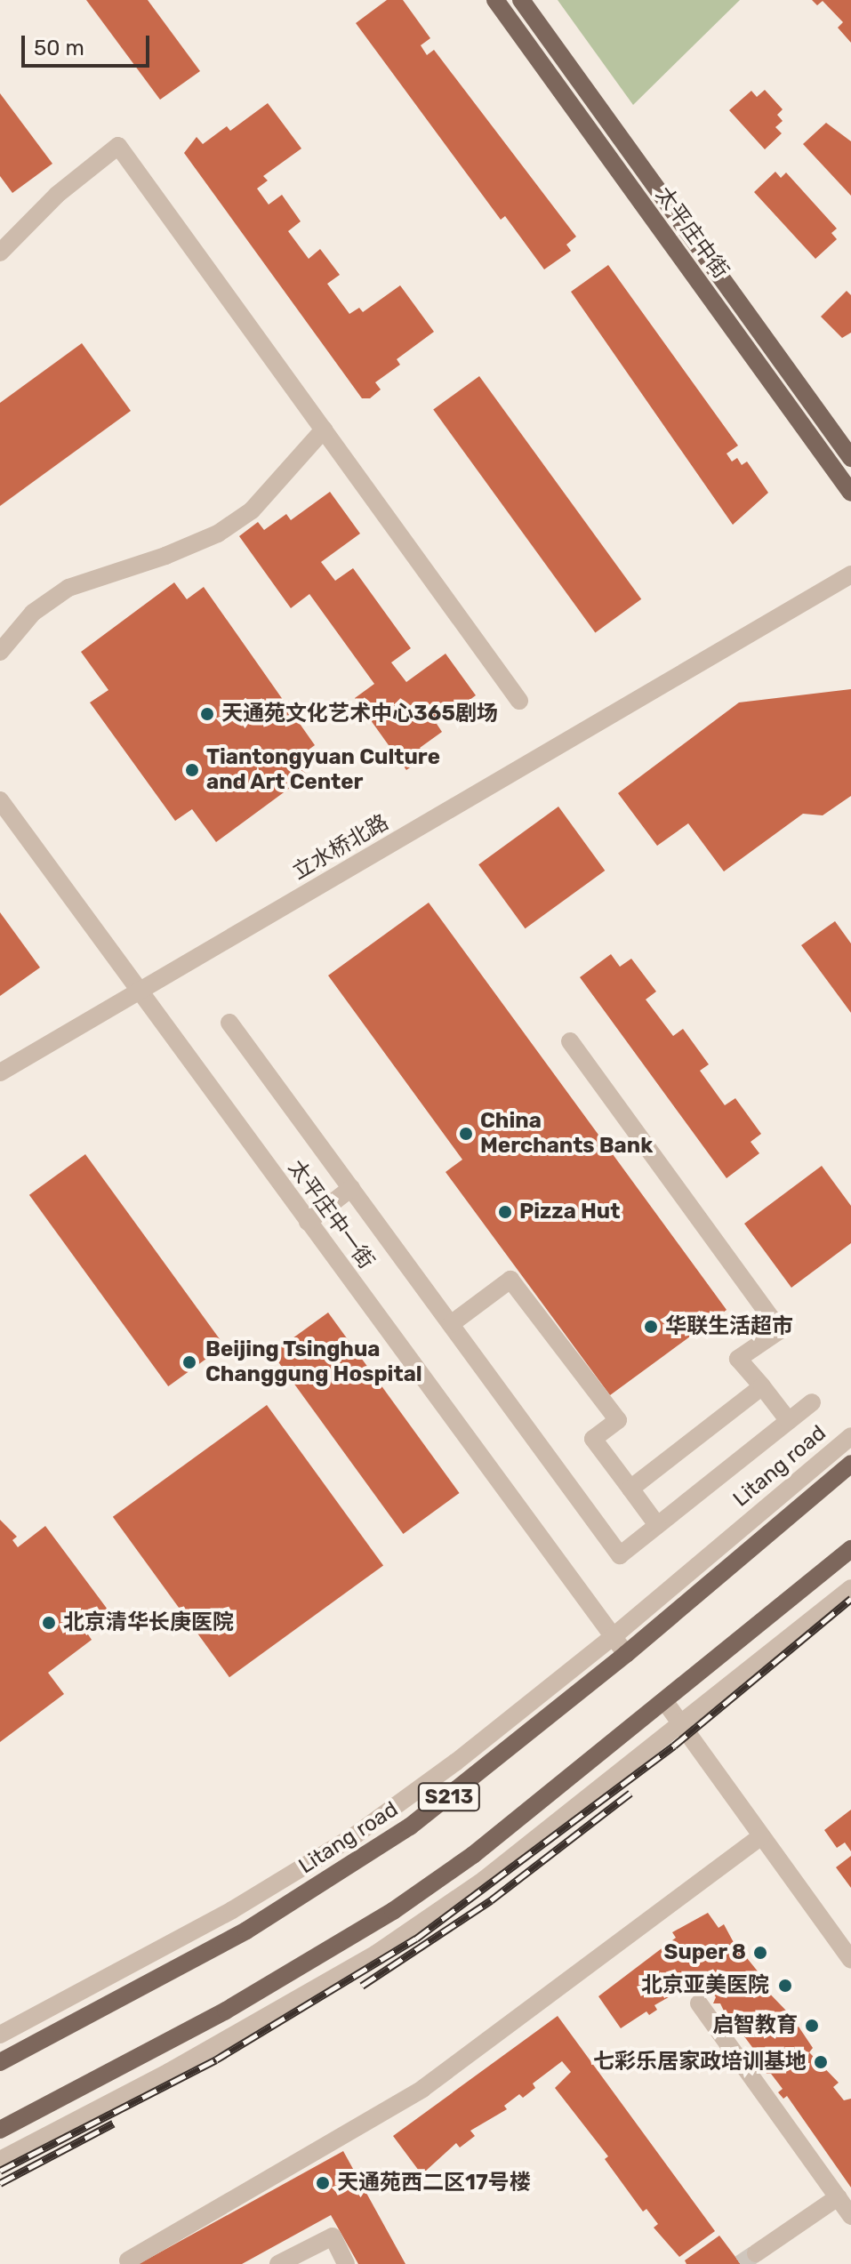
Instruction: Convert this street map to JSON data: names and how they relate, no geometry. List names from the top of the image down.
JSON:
{
  "streets": {
    "main road": ["太平庄中街", "Litang road", "S213"],
    "street": ["立水桥北路", "太平庄中一街"]
  },
  "crossings": [
    ["立水桥北路", "太平庄中一街"],
    ["太平庄中一街", "Litang road"]
  ],
  "places": [
    "天通苑文化艺术中心365剧场",
    "Tiantongyuan Culture and Art Center",
    "China Merchants Bank",
    "Pizza Hut",
    "华联生活超市",
    "Beijing Tsinghua Changgung Hospital",
    "北京清华长庚医院",
    "Super 8",
    "北京亚美医院",
    "启智教育",
    "七彩乐居家政培训基地",
    "天通苑西二区17号楼"
  ],
  "scale_bar": "50 m"
}
